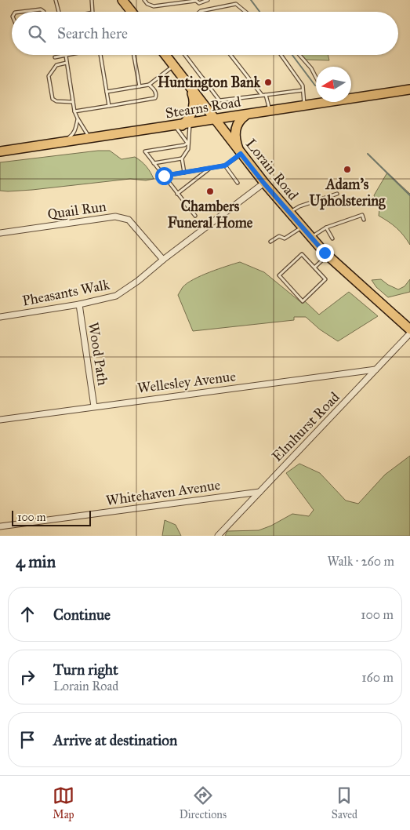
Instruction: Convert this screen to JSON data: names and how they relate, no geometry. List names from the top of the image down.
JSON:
{
  "streets": {
    "main road": ["Stearns Road", "Lorain Road"],
    "street": [
      "Quail Run",
      "Pheasants Walk",
      "Wood Path",
      "Wellesley Avenue",
      "Elmhurst Road",
      "Whitehaven Avenue"
    ]
  },
  "crossings": [
    ["Stearns Road", "Lorain Road"],
    ["Lorain Road", "Pheasants Walk"],
    ["Quail Run", "Pheasants Walk"],
    ["Pheasants Walk", "Wood Path"],
    ["Wood Path", "Wellesley Avenue"],
    ["Wellesley Avenue", "Elmhurst Road"],
    ["Elmhurst Road", "Whitehaven Avenue"]
  ],
  "places": ["Huntington Bank", "Adam's Upholstering", "Chambers Funeral Home"],
  "scale_bar": "100 m",
  "north": "left",
  "page": {
    "search": "Search here",
    "scale": "100 m",
    "heading": ["4 min", "Walk · 260 m"],
    "list": [
      ["Continue", "100 m"],
      ["Turn right", "Lorain Road", "160 m"],
      "Arrive at destination"
    ],
    "nav": ["Map", "Directions", "Saved"]
  }
}
